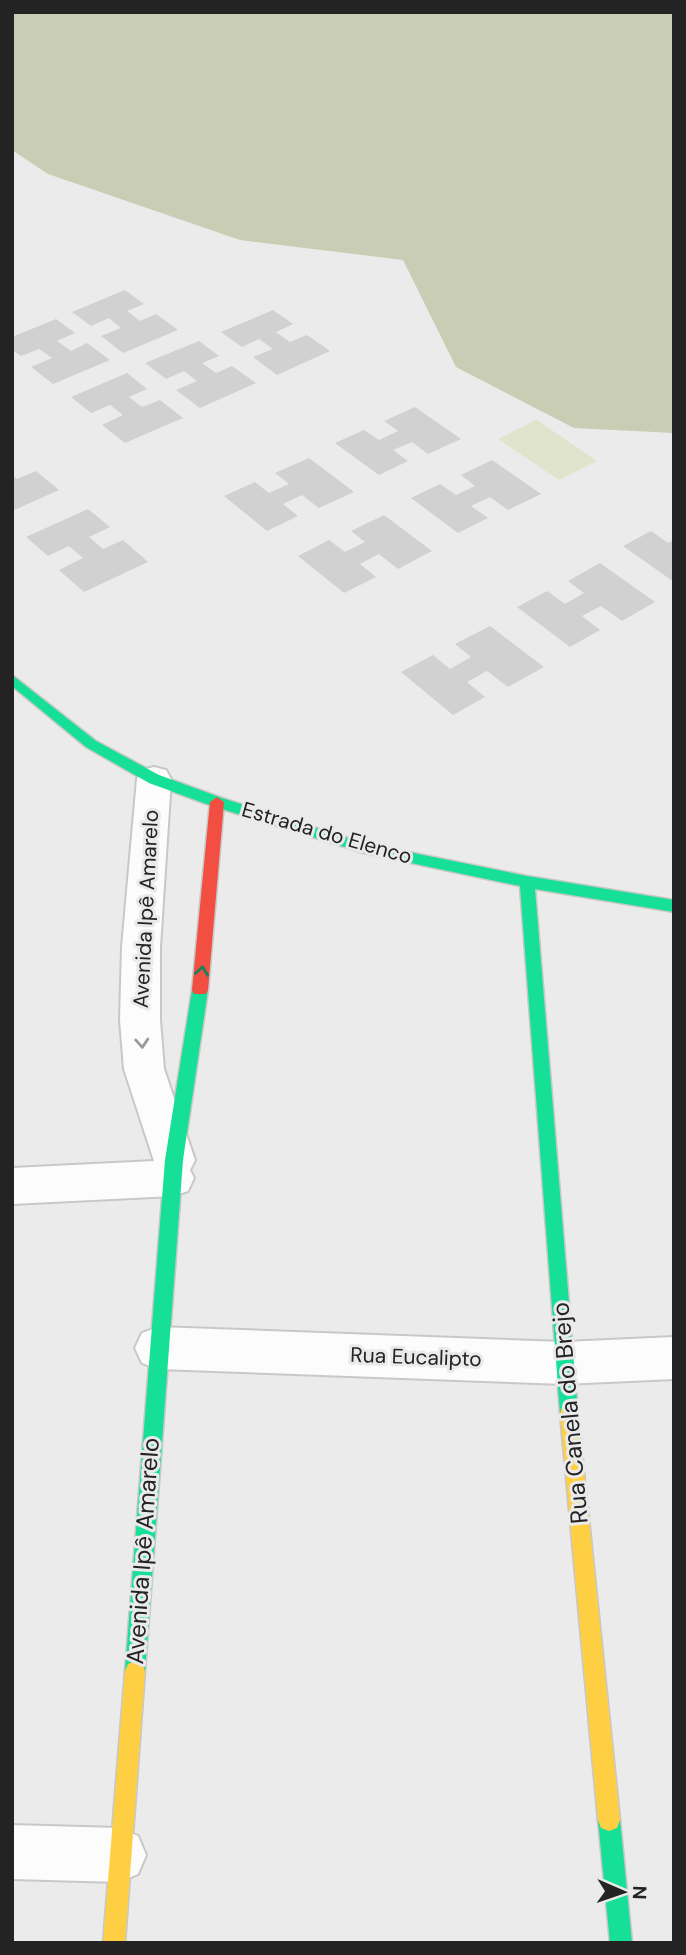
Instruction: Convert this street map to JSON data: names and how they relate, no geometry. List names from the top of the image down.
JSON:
{
  "streets": {
    "street": [
      "Estrada do Elenco",
      "Avenida Ipê Amarelo",
      "Rua Eucalipto",
      "Rua Canela do Brejo"
    ]
  },
  "crossings": [
    ["Estrada do Elenco", "Avenida Ipê Amarelo"],
    ["Estrada do Elenco", "Rua Canela do Brejo"],
    ["Avenida Ipê Amarelo", "Rua Eucalipto"],
    ["Rua Eucalipto", "Rua Canela do Brejo"]
  ],
  "north": "right"
}
